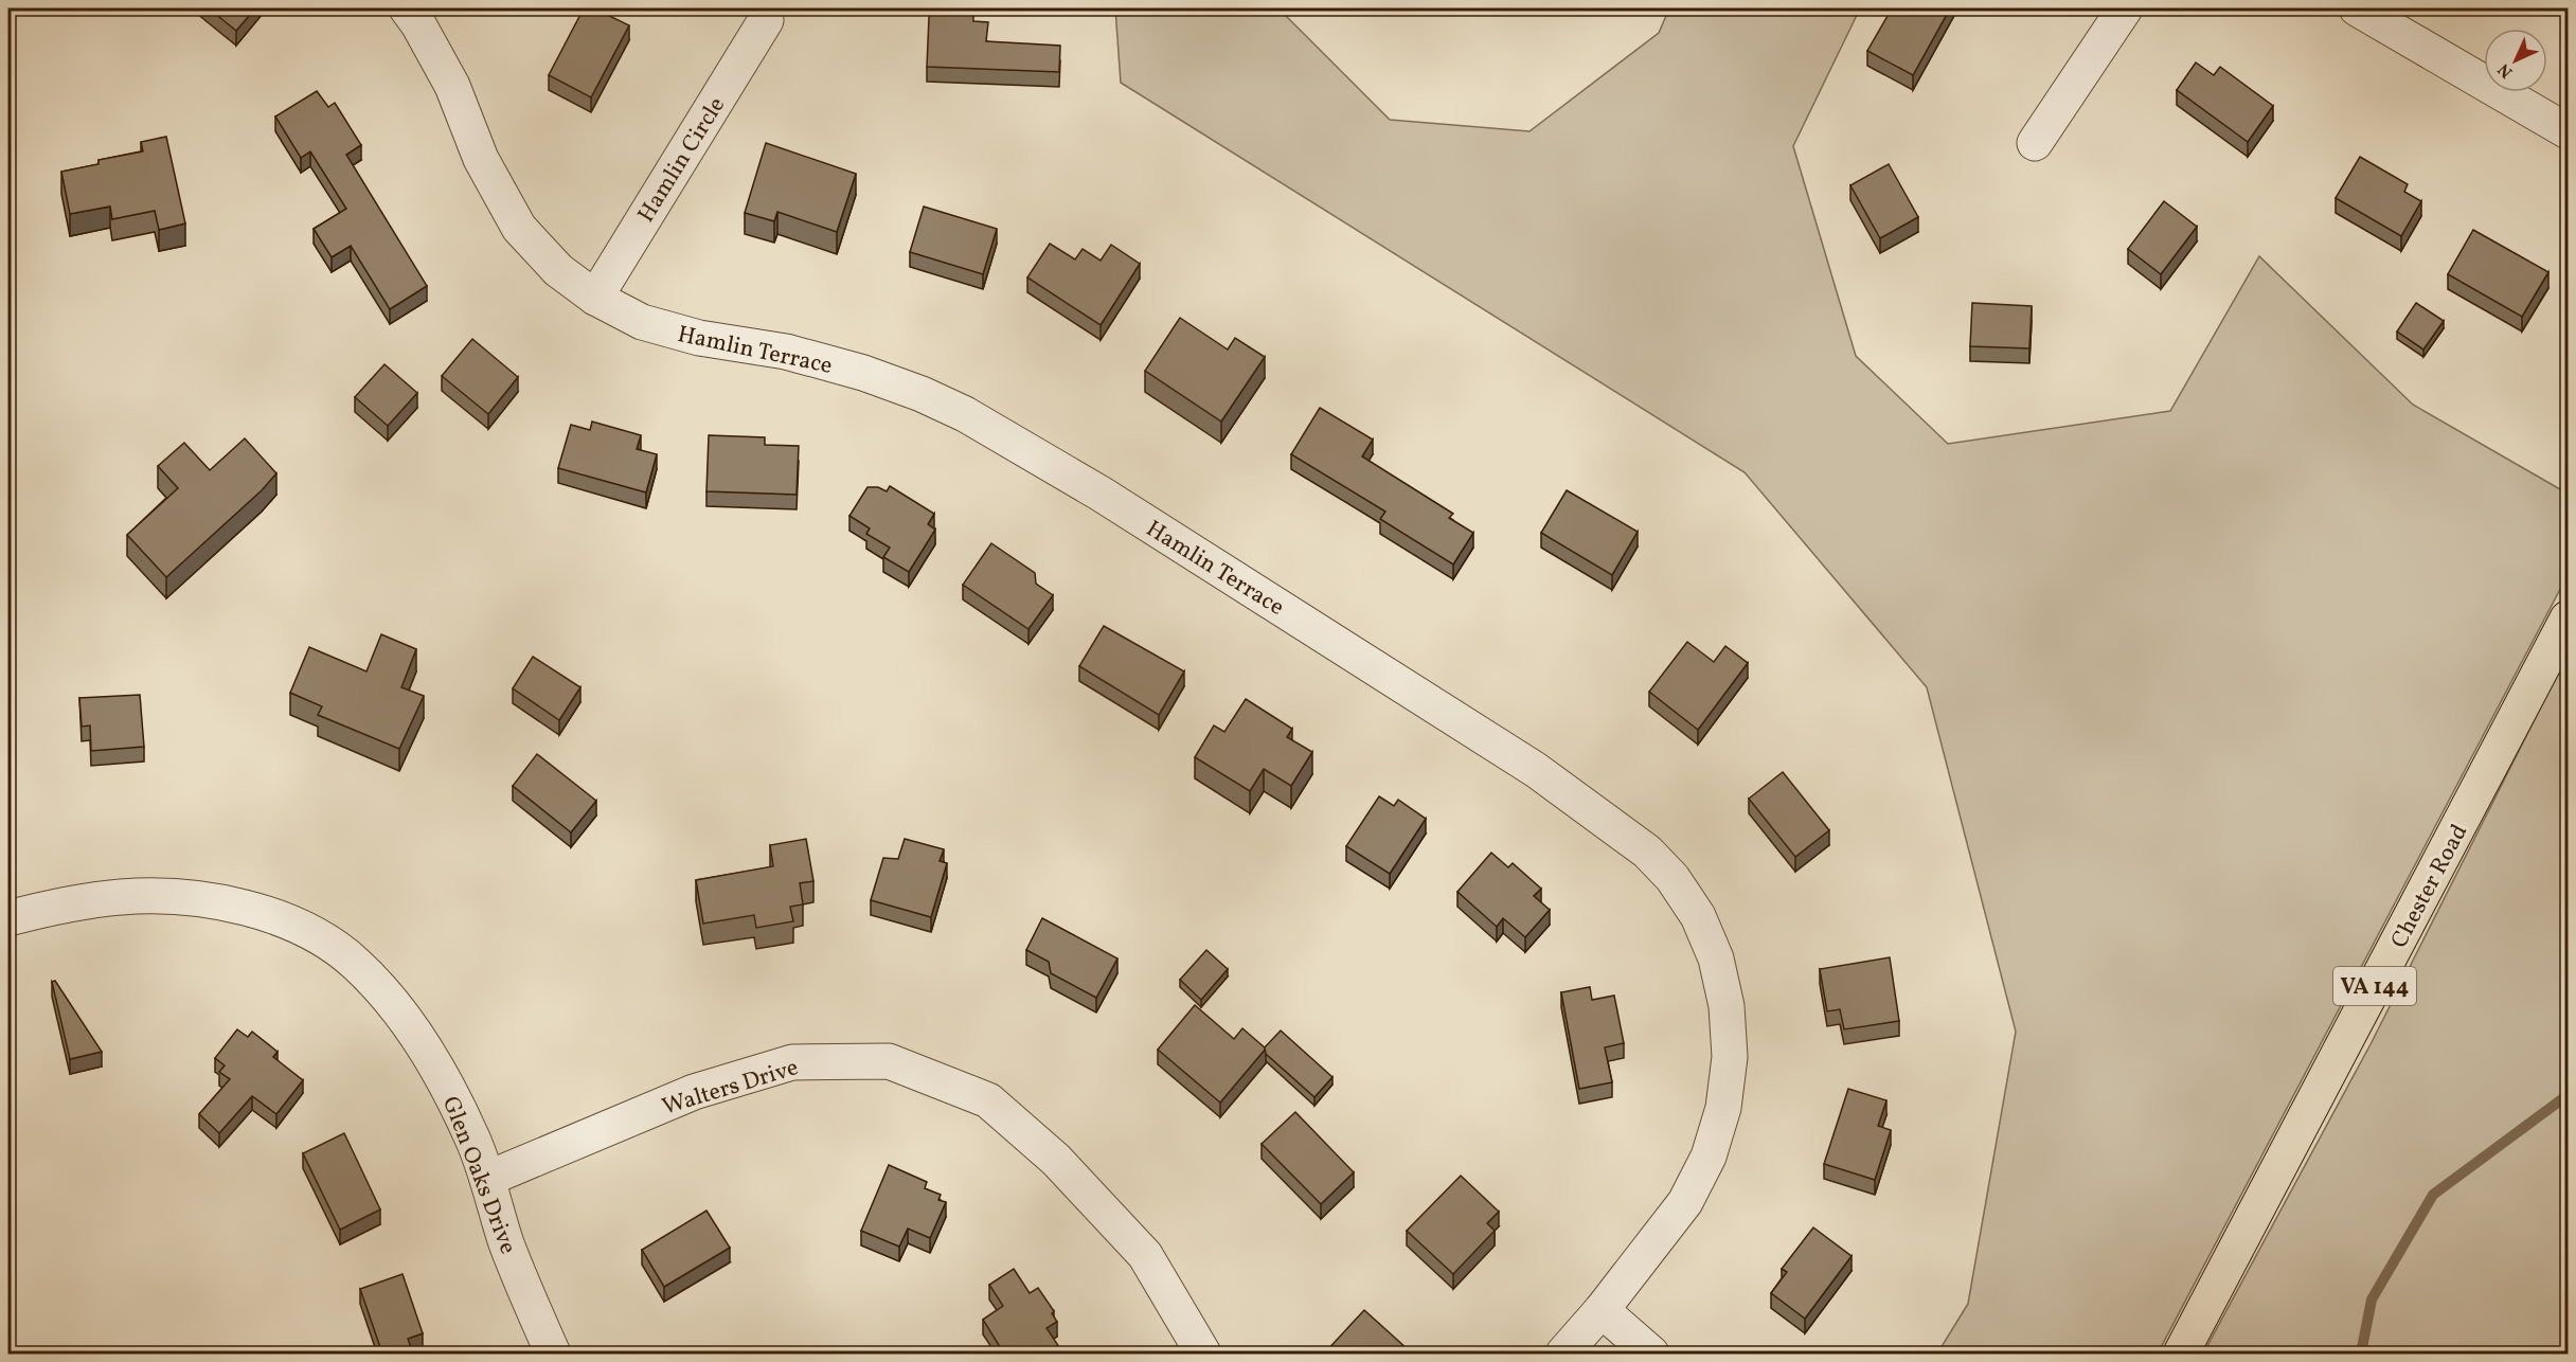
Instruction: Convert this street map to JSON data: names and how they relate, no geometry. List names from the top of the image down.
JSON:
{
  "streets": {
    "main road": ["Chester Road", "VA 144"],
    "street": [
      "Hamlin Circle",
      "Hamlin Terrace",
      "Walters Drive",
      "Glen Oaks Drive"
    ]
  },
  "crossings": [
    ["Hamlin Circle", "Hamlin Terrace"],
    ["Walters Drive", "Glen Oaks Drive"]
  ],
  "north": "bottom left"
}
